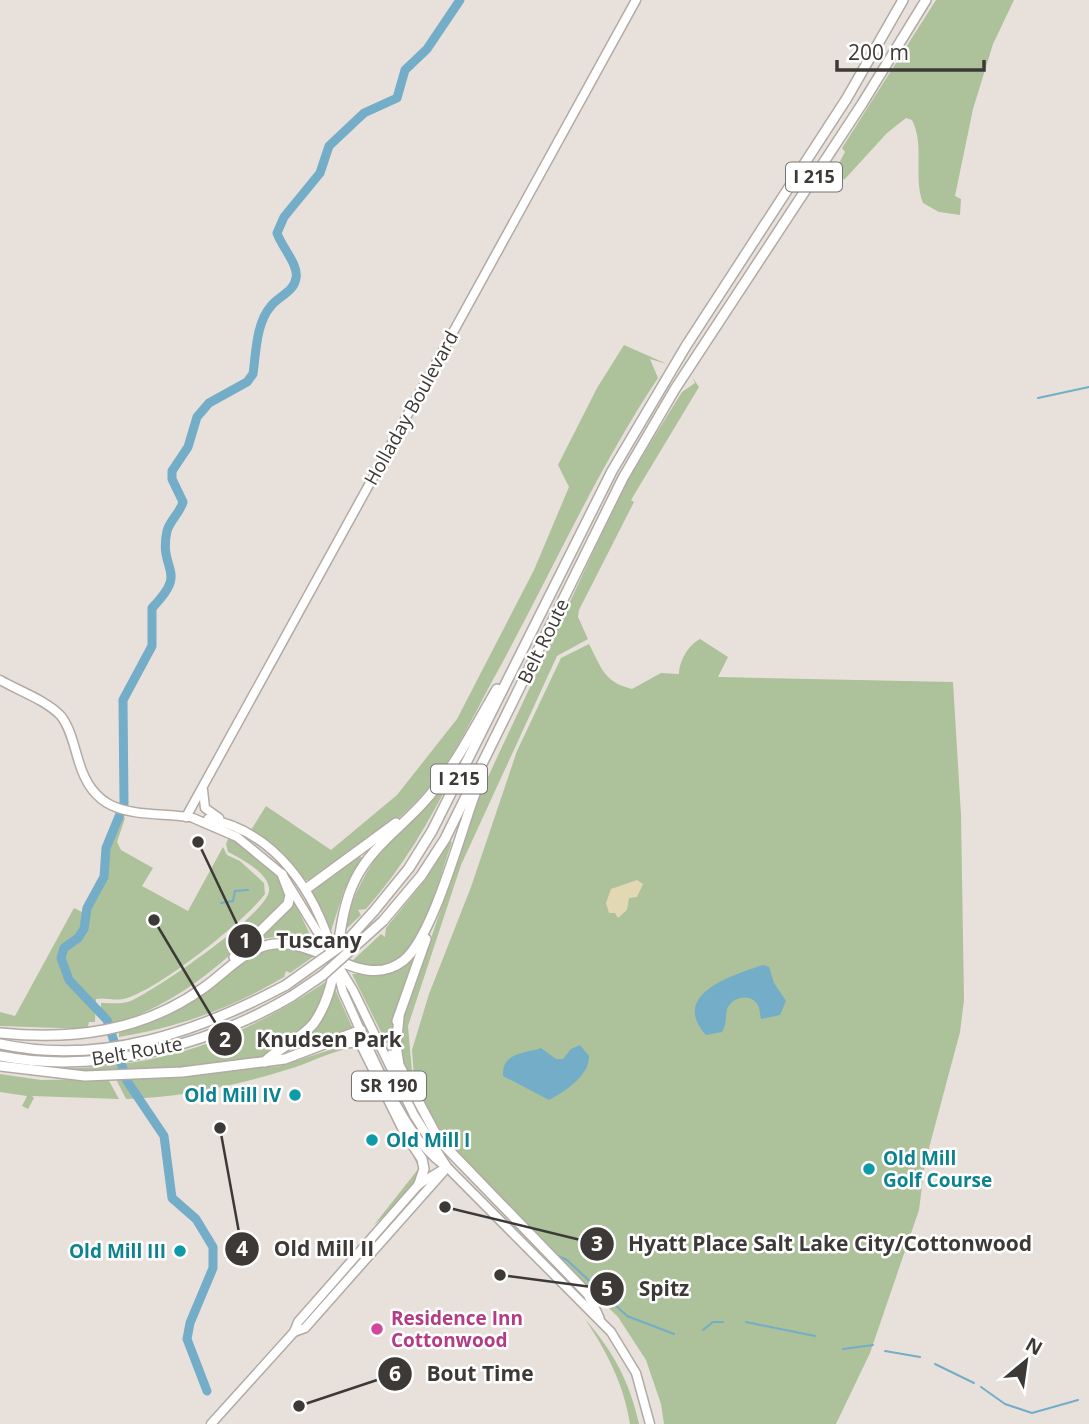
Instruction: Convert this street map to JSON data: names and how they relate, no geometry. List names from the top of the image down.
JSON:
{
  "streets": {
    "highway": ["I 215", "Belt Route"],
    "main road": ["Holladay Boulevard", "SR 190"]
  },
  "places": [
    "Tuscany",
    "Knudsen Park",
    "Old Mill IV",
    "Old Mill II",
    "Old Mill I",
    "Old Mill Golf Course",
    "Hyatt Place Salt Lake City/Cottonwood",
    "Old Mill III",
    "Spitz",
    "Residence Inn Cottonwood",
    "Bout Time"
  ],
  "scale_bar": "200 m",
  "north": "top right"
}
